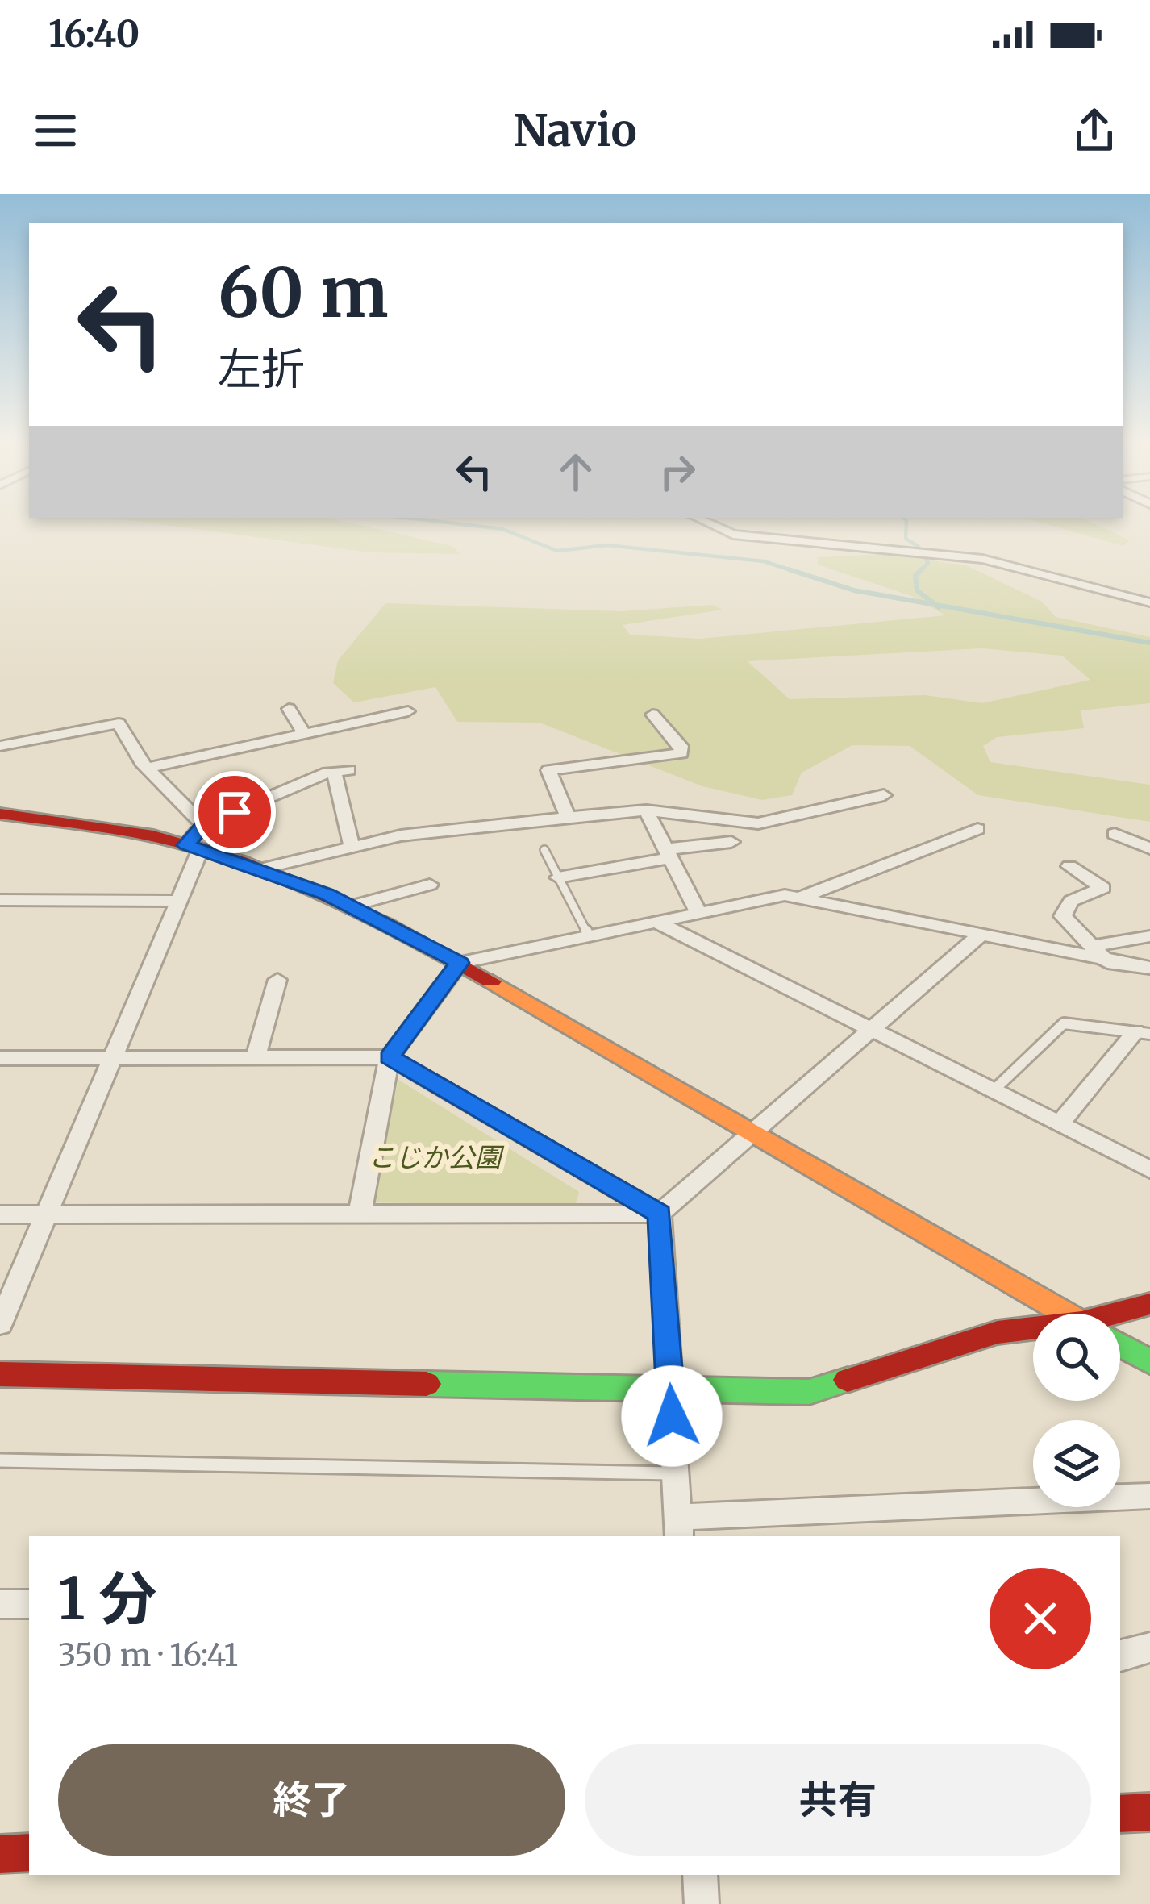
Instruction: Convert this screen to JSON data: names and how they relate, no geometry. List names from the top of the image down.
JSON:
{
  "parks": ["こじか公園"],
  "page": {
    "status": "16:40",
    "header": "Navio",
    "turn": ["60 m", "左折"],
    "heading": ["1 分", "350 m · 16:41"],
    "buttons": ["終了", "共有"]
  }
}
